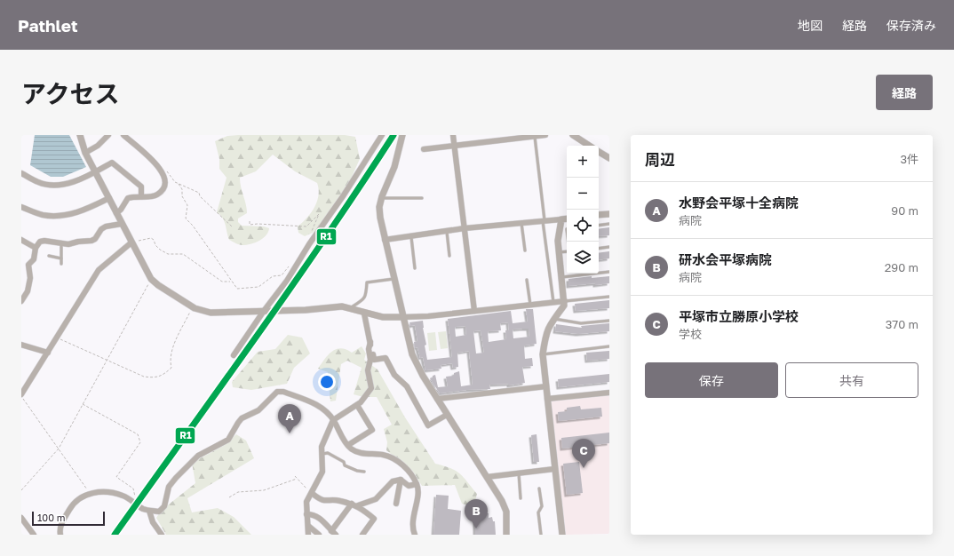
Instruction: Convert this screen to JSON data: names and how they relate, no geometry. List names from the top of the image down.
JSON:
{
  "lines": ["transit line R1"],
  "scale_bar": "100 m",
  "page": {
    "header": "Pathlet",
    "nav": ["地図", "経路", "保存済み"],
    "title": "アクセス",
    "buttons": [
      "経路",
      ["保存", "共有"]
    ],
    "heading": ["周辺", "3件"],
    "map_buttons": ["+", "−"],
    "list": [
      {
        "mark": "A",
        "name": "水野会平塚十全病院",
        "note": "病院",
        "value": "90 m"
      },
      {
        "mark": "B",
        "name": "研水会平塚病院",
        "note": "病院",
        "value": "290 m"
      },
      {
        "mark": "C",
        "name": "平塚市立勝原小学校",
        "note": "学校",
        "value": "370 m"
      }
    ],
    "pins": ["A", "C", "B"],
    "scale": "100 m"
  }
}
